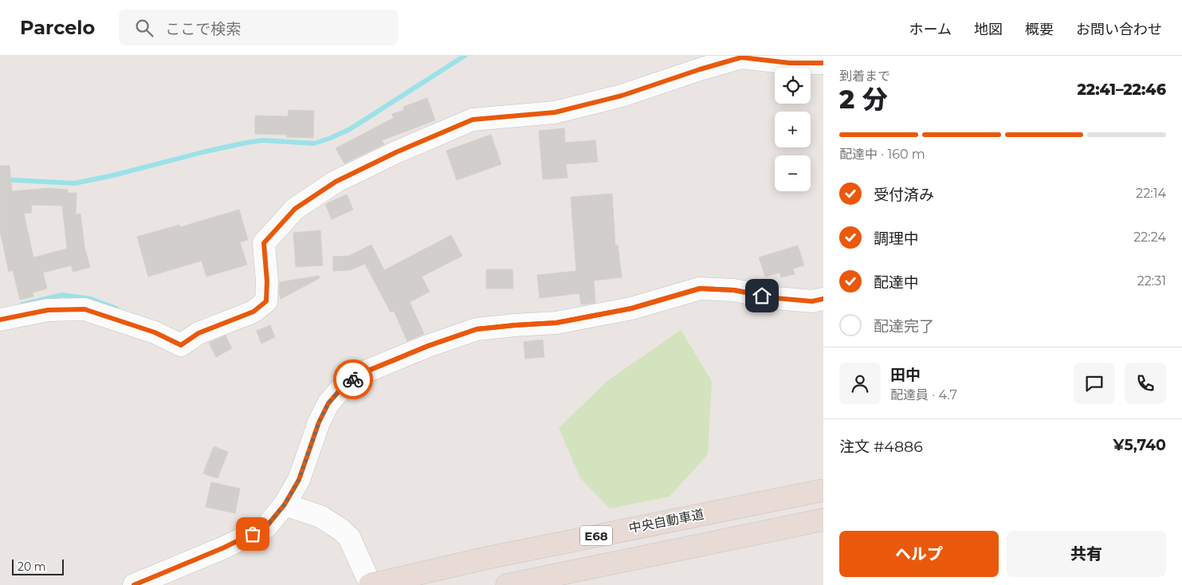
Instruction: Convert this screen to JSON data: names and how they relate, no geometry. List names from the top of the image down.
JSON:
{
  "streets": {
    "highway": ["中央自動車道", "E68"]
  },
  "scale_bar": "20 m",
  "page": {
    "header": "Parcelo",
    "search": "ここで検索",
    "nav": [
      "ホーム",
      "地図",
      "概要",
      "お問い合わせ"
    ],
    "heading": ["2 分", "到着まで", "22:41–22:46"],
    "panel": [
      "田中",
      "配達員 · 4.7",
      "注文 #4886",
      "¥5,740"
    ],
    "map_buttons": ["+", "−"],
    "bar": "配達中 · 160 m",
    "list": [
      ["受付済み", "22:14"],
      ["調理中", "22:24"],
      ["配達中", "22:31"],
      "配達完了"
    ],
    "buttons": ["ヘルプ", "共有"],
    "scale": "20 m"
  }
}
